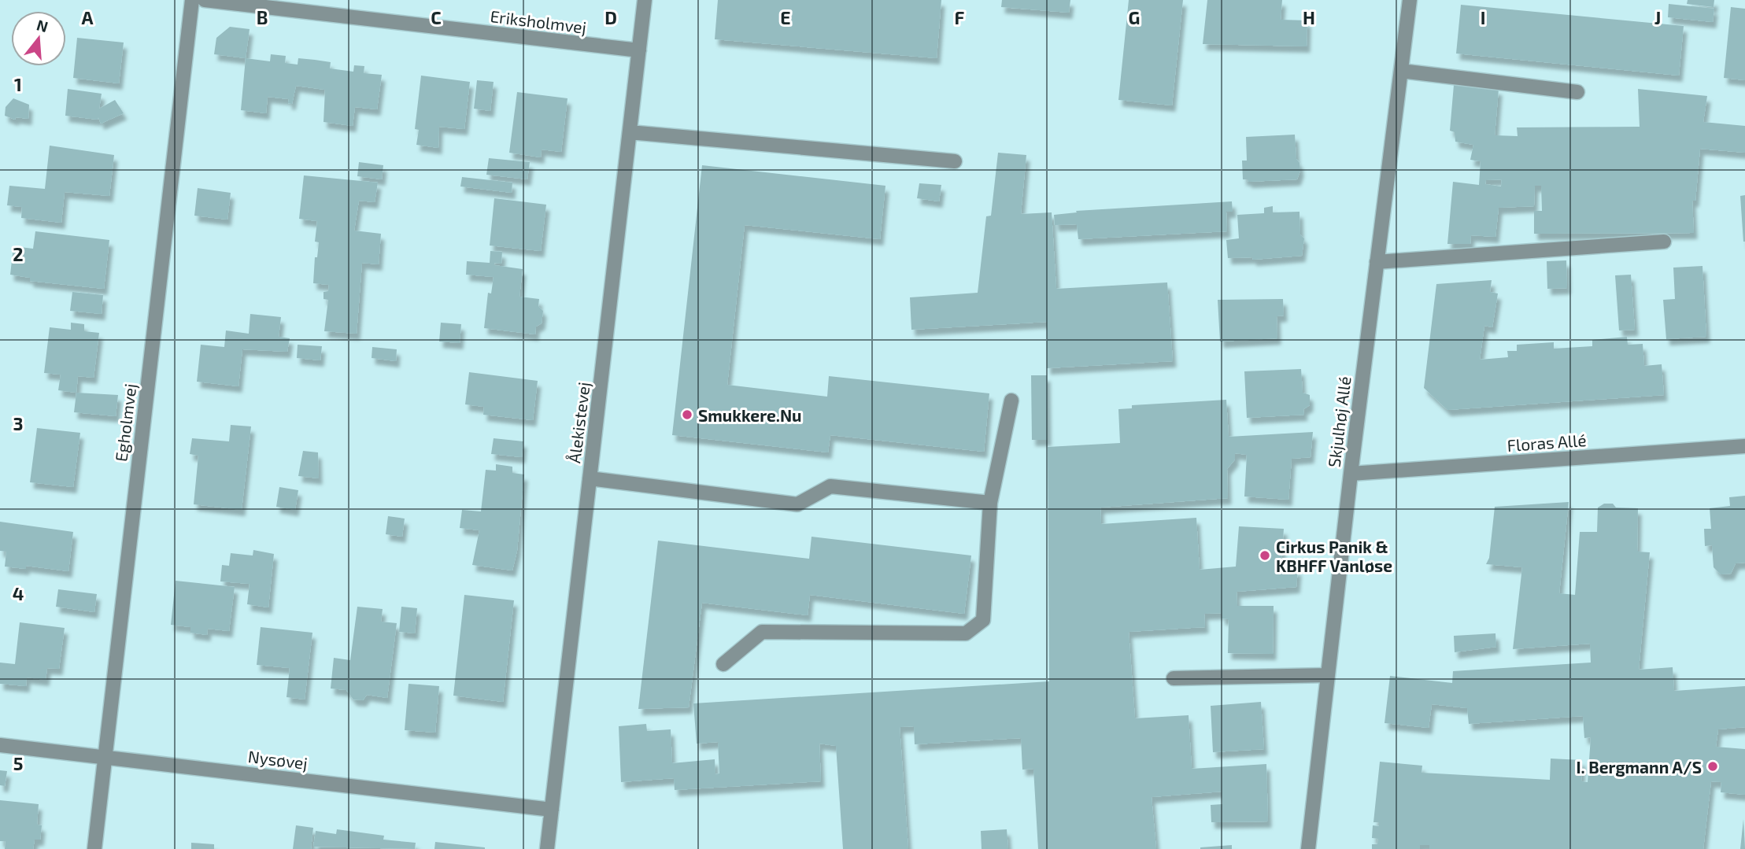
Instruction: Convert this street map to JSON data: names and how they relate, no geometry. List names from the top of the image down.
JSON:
{
  "streets": {
    "street": [
      "Eriksholmvej",
      "Skjulhøj Allé",
      "Egholmvej",
      "Ålekistevej",
      "Floras Allé",
      "Nysøvej"
    ]
  },
  "crossings": [
    ["Eriksholmvej", "Ålekistevej"],
    ["Skjulhøj Allé", "Floras Allé"],
    ["Egholmvej", "Nysøvej"],
    ["Ålekistevej", "Nysøvej"]
  ],
  "places": ["Smukkere.Nu", "Cirkus Panik & KBHFF Vanløse", "I. Bergmann A/S"],
  "north": "top",
  "grid": {
    "columns": [
      "A",
      "B",
      "C",
      "D",
      "E",
      "F",
      "G",
      "H",
      "I",
      "J"
    ],
    "rows": [
      "1",
      "2",
      "3",
      "4",
      "5"
    ]
  }
}
